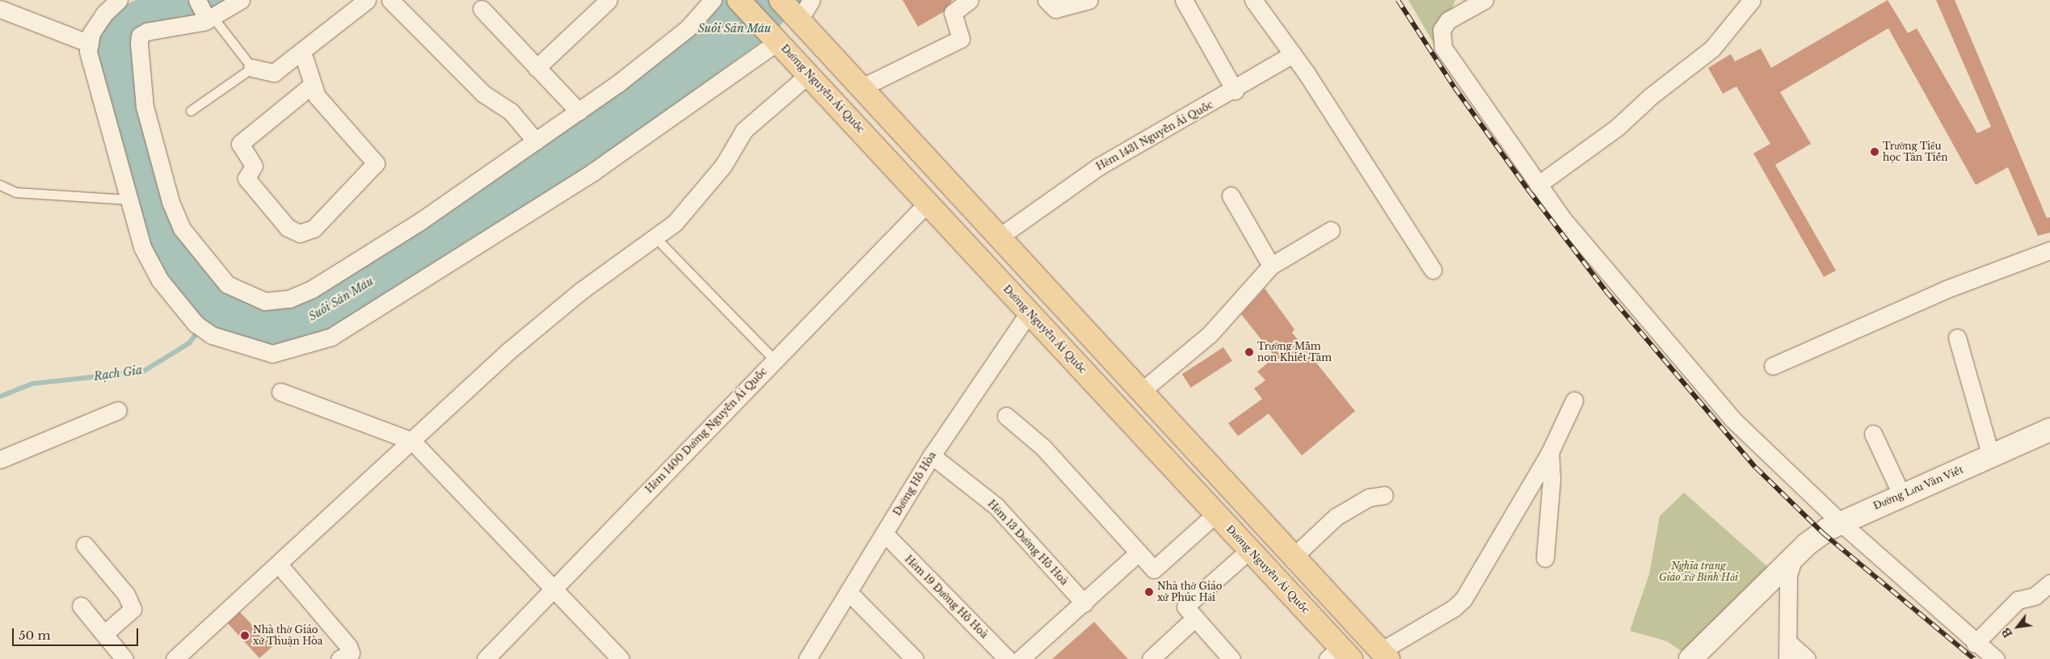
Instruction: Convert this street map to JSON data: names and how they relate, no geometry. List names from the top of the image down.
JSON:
{
  "streets": {
    "main road": ["Đường Nguyễn Ái Quốc"],
    "street": [
      "Hẻm 1431 Nguyễn Ái Quốc",
      "Hẻm 1400 Đường Nguyễn Ái Quốc",
      "Đường Hồ Hòa",
      "Đường Lưu Văn Viết",
      "Hẻm 13 Đường Hồ Hoà",
      "Hẻm 19 Đường Hồ Hoà"
    ]
  },
  "crossings": [
    ["Đường Nguyễn Ái Quốc", "Hẻm 1400 Đường Nguyễn Ái Quốc"],
    ["Đường Nguyễn Ái Quốc", "Đường Hồ Hòa"],
    ["Đường Hồ Hòa", "Hẻm 13 Đường Hồ Hoà"],
    ["Đường Hồ Hòa", "Hẻm 19 Đường Hồ Hoà"]
  ],
  "water": ["Suối Săn Máu", "Rạch Gia"],
  "parks": ["Nghĩa trang Giáo xứ Bình Hải"],
  "places": [
    "Trường Tiểu học Tân Tiến",
    "Trường Mầm non Khiết Tâm",
    "Nhà thờ Giáo xứ Phúc Hải",
    "Nhà thờ Giáo xứ Thuận Hòa"
  ],
  "scale_bar": "50 m",
  "north": "bottom left"
}
